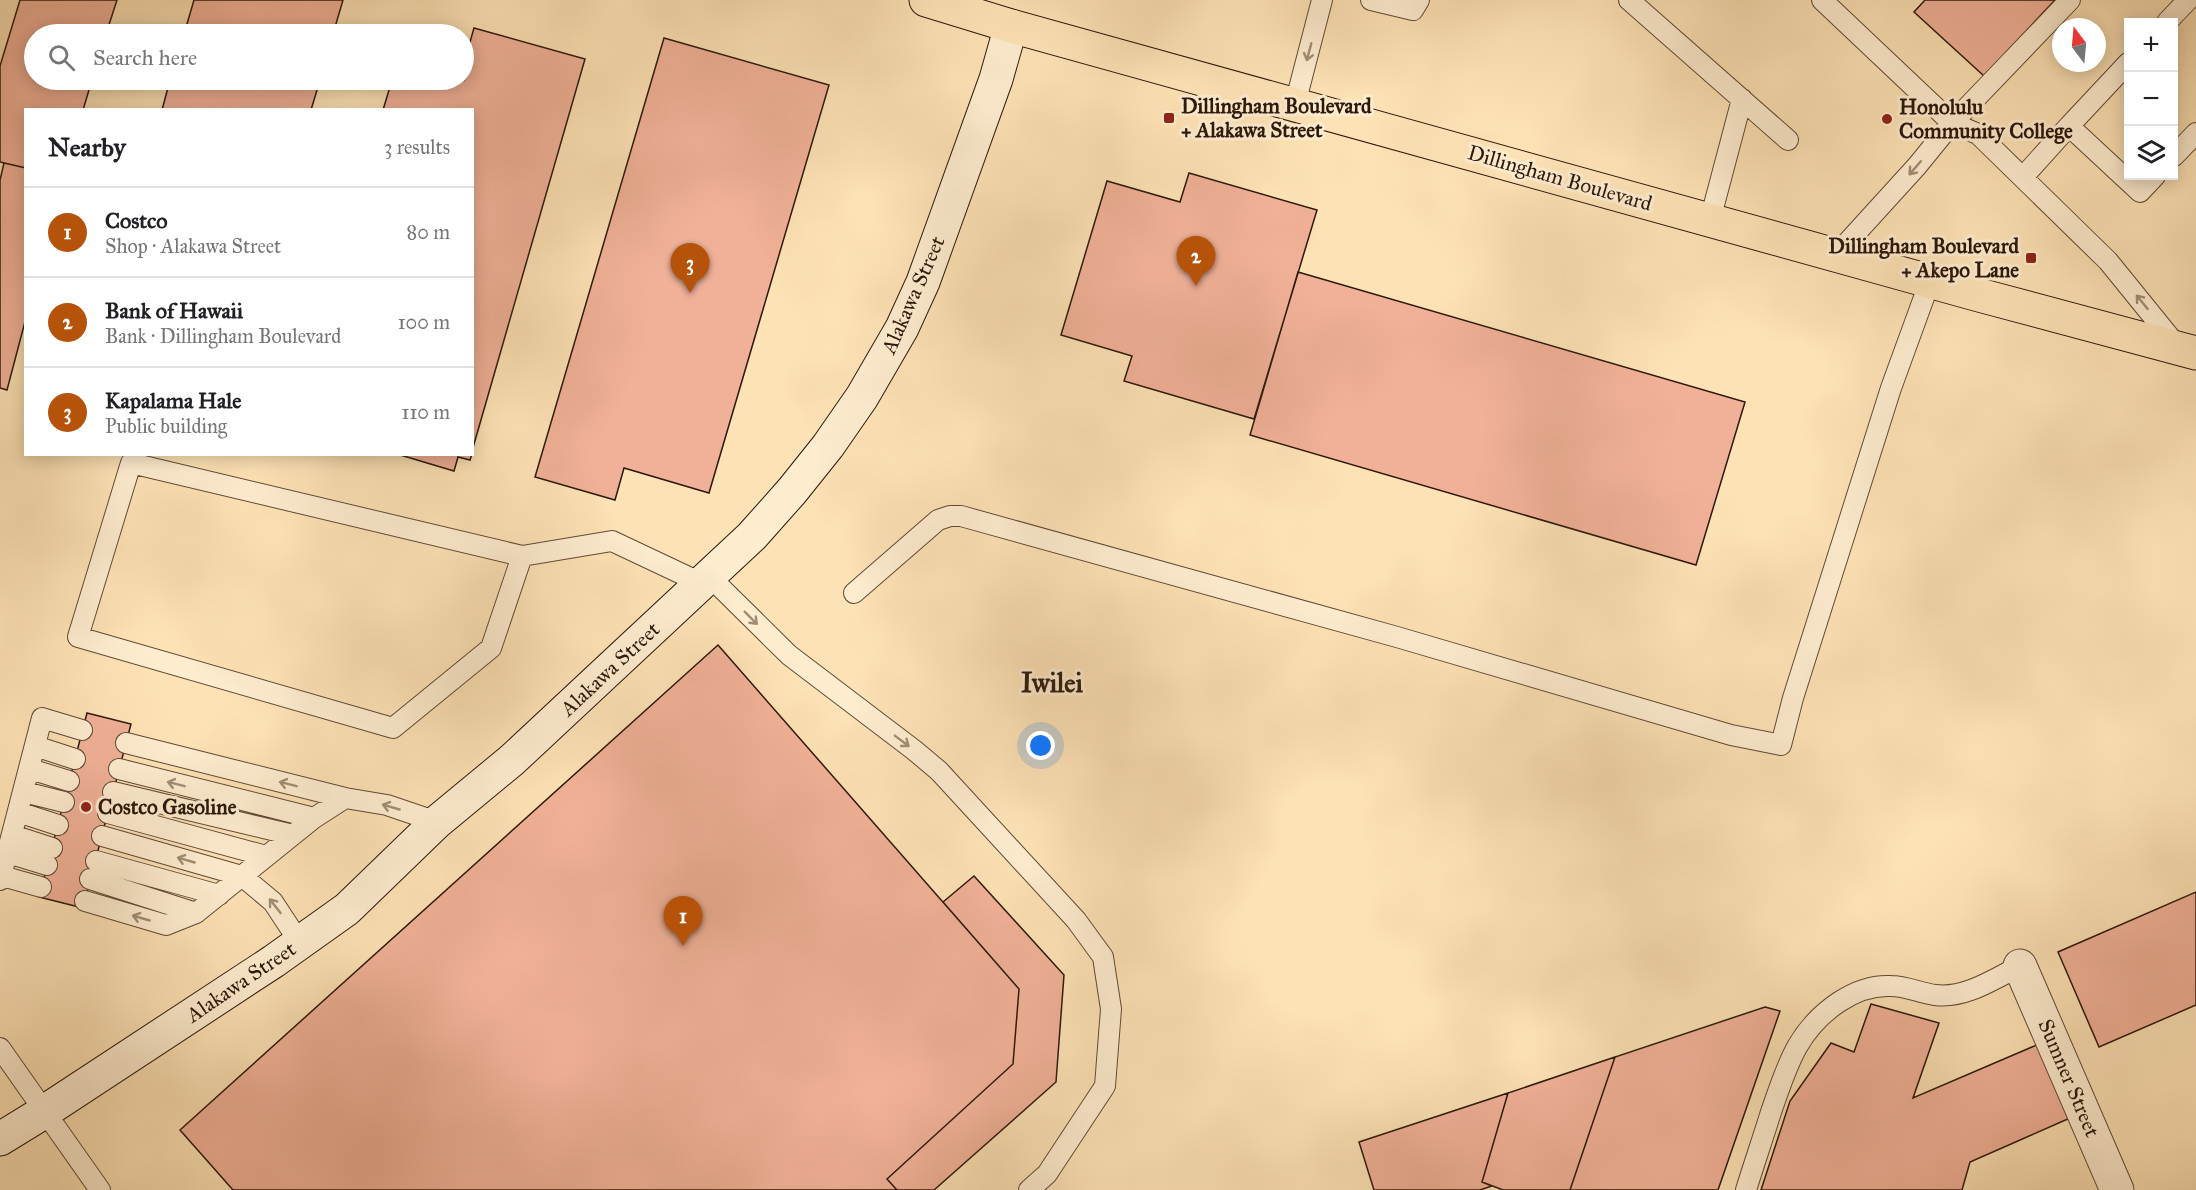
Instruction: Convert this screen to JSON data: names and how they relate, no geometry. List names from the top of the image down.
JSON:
{
  "streets": {
    "main road": ["Dillingham Boulevard", "Alakawa Street", "Sumner Street"]
  },
  "crossings": [
    ["Dillingham Boulevard", "Alakawa Street"]
  ],
  "districts": ["Iwilei"],
  "places": {
    "transit": ["Dillingham Boulevard + Alakawa Street", "Dillingham Boulevard + Akepo Lane"],
    "other": ["Honolulu Community College", "Costco Gasoline"]
  },
  "north": "top",
  "page": {
    "map_buttons": ["+", "−"],
    "search": "Search here",
    "heading": ["Nearby", "3 results"],
    "list": [
      {
        "mark": "1",
        "name": "Costco",
        "note": "Shop · Alakawa Street",
        "value": "80 m"
      },
      {
        "mark": "2",
        "name": "Bank of Hawaii",
        "note": "Bank · Dillingham Boulevard",
        "value": "100 m"
      },
      {
        "mark": "3",
        "name": "Kapalama Hale",
        "note": "Public building",
        "value": "110 m"
      }
    ],
    "pins": ["2", "3", "1"]
  }
}
